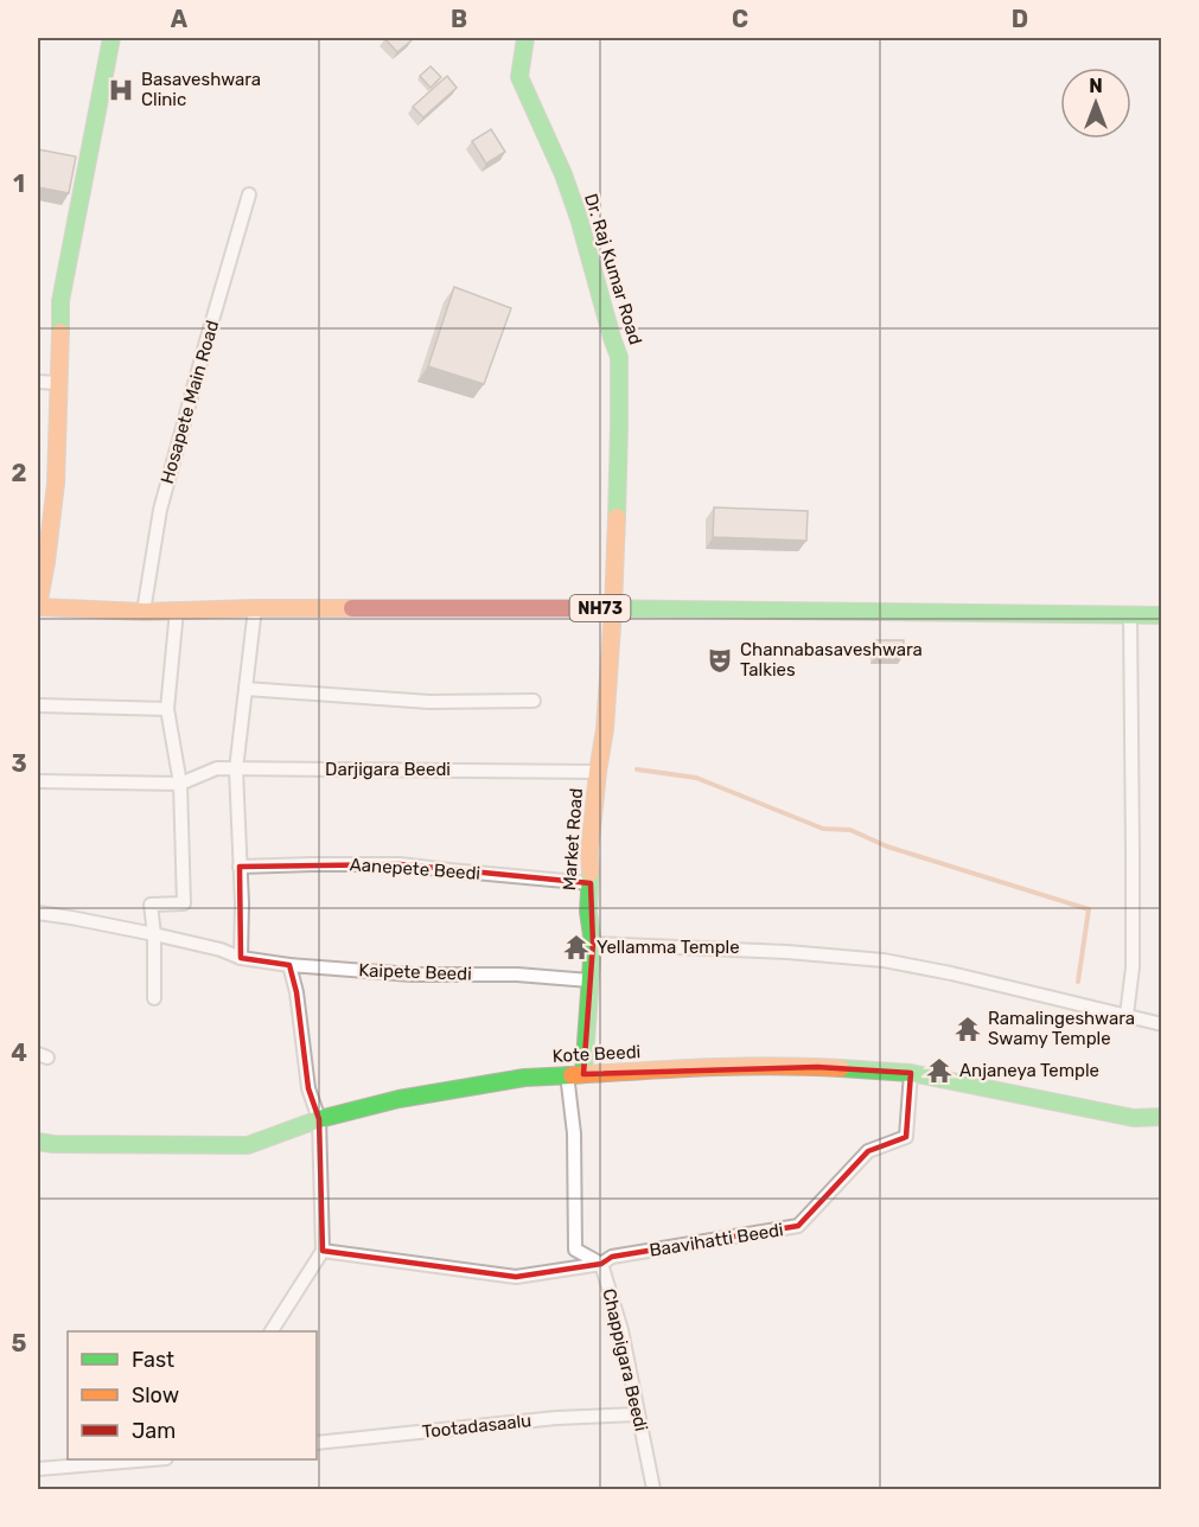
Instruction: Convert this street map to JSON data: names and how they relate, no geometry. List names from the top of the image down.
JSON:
{
  "streets": {
    "street": [
      "Dr. Raj Kumar Road",
      "Hosapete Main Road",
      "NH73",
      "Darjigara Beedi",
      "Market Road",
      "Aanepete Beedi",
      "Kaipete Beedi",
      "Kote Beedi",
      "Baavihatti Beedi",
      "Chappigara Beedi",
      "Tootadasaalu"
    ]
  },
  "crossings": [
    ["Dr. Raj Kumar Road", "NH73"],
    ["Dr. Raj Kumar Road", "Market Road"],
    ["Hosapete Main Road", "NH73"],
    ["NH73", "Market Road"],
    ["Darjigara Beedi", "Market Road"],
    ["Market Road", "Aanepete Beedi"],
    ["Market Road", "Kaipete Beedi"],
    ["Market Road", "Kote Beedi"],
    ["Kote Beedi", "Baavihatti Beedi"],
    ["Kote Beedi", "Chappigara Beedi"],
    ["Baavihatti Beedi", "Chappigara Beedi"],
    ["Chappigara Beedi", "Tootadasaalu"]
  ],
  "places": {
    "hospital": ["Basaveshwara Clinic"],
    "theatre": ["Channabasaveshwara Talkies"],
    "temple": ["Yellamma Temple", "Ramalingeshwara Swamy Temple", "Anjaneya Temple"]
  },
  "legend": ["Fast", "Slow", "Jam"],
  "north": "top",
  "grid": {
    "columns": [
      "A",
      "B",
      "C",
      "D"
    ],
    "rows": [
      "1",
      "2",
      "3",
      "4",
      "5"
    ]
  }
}
